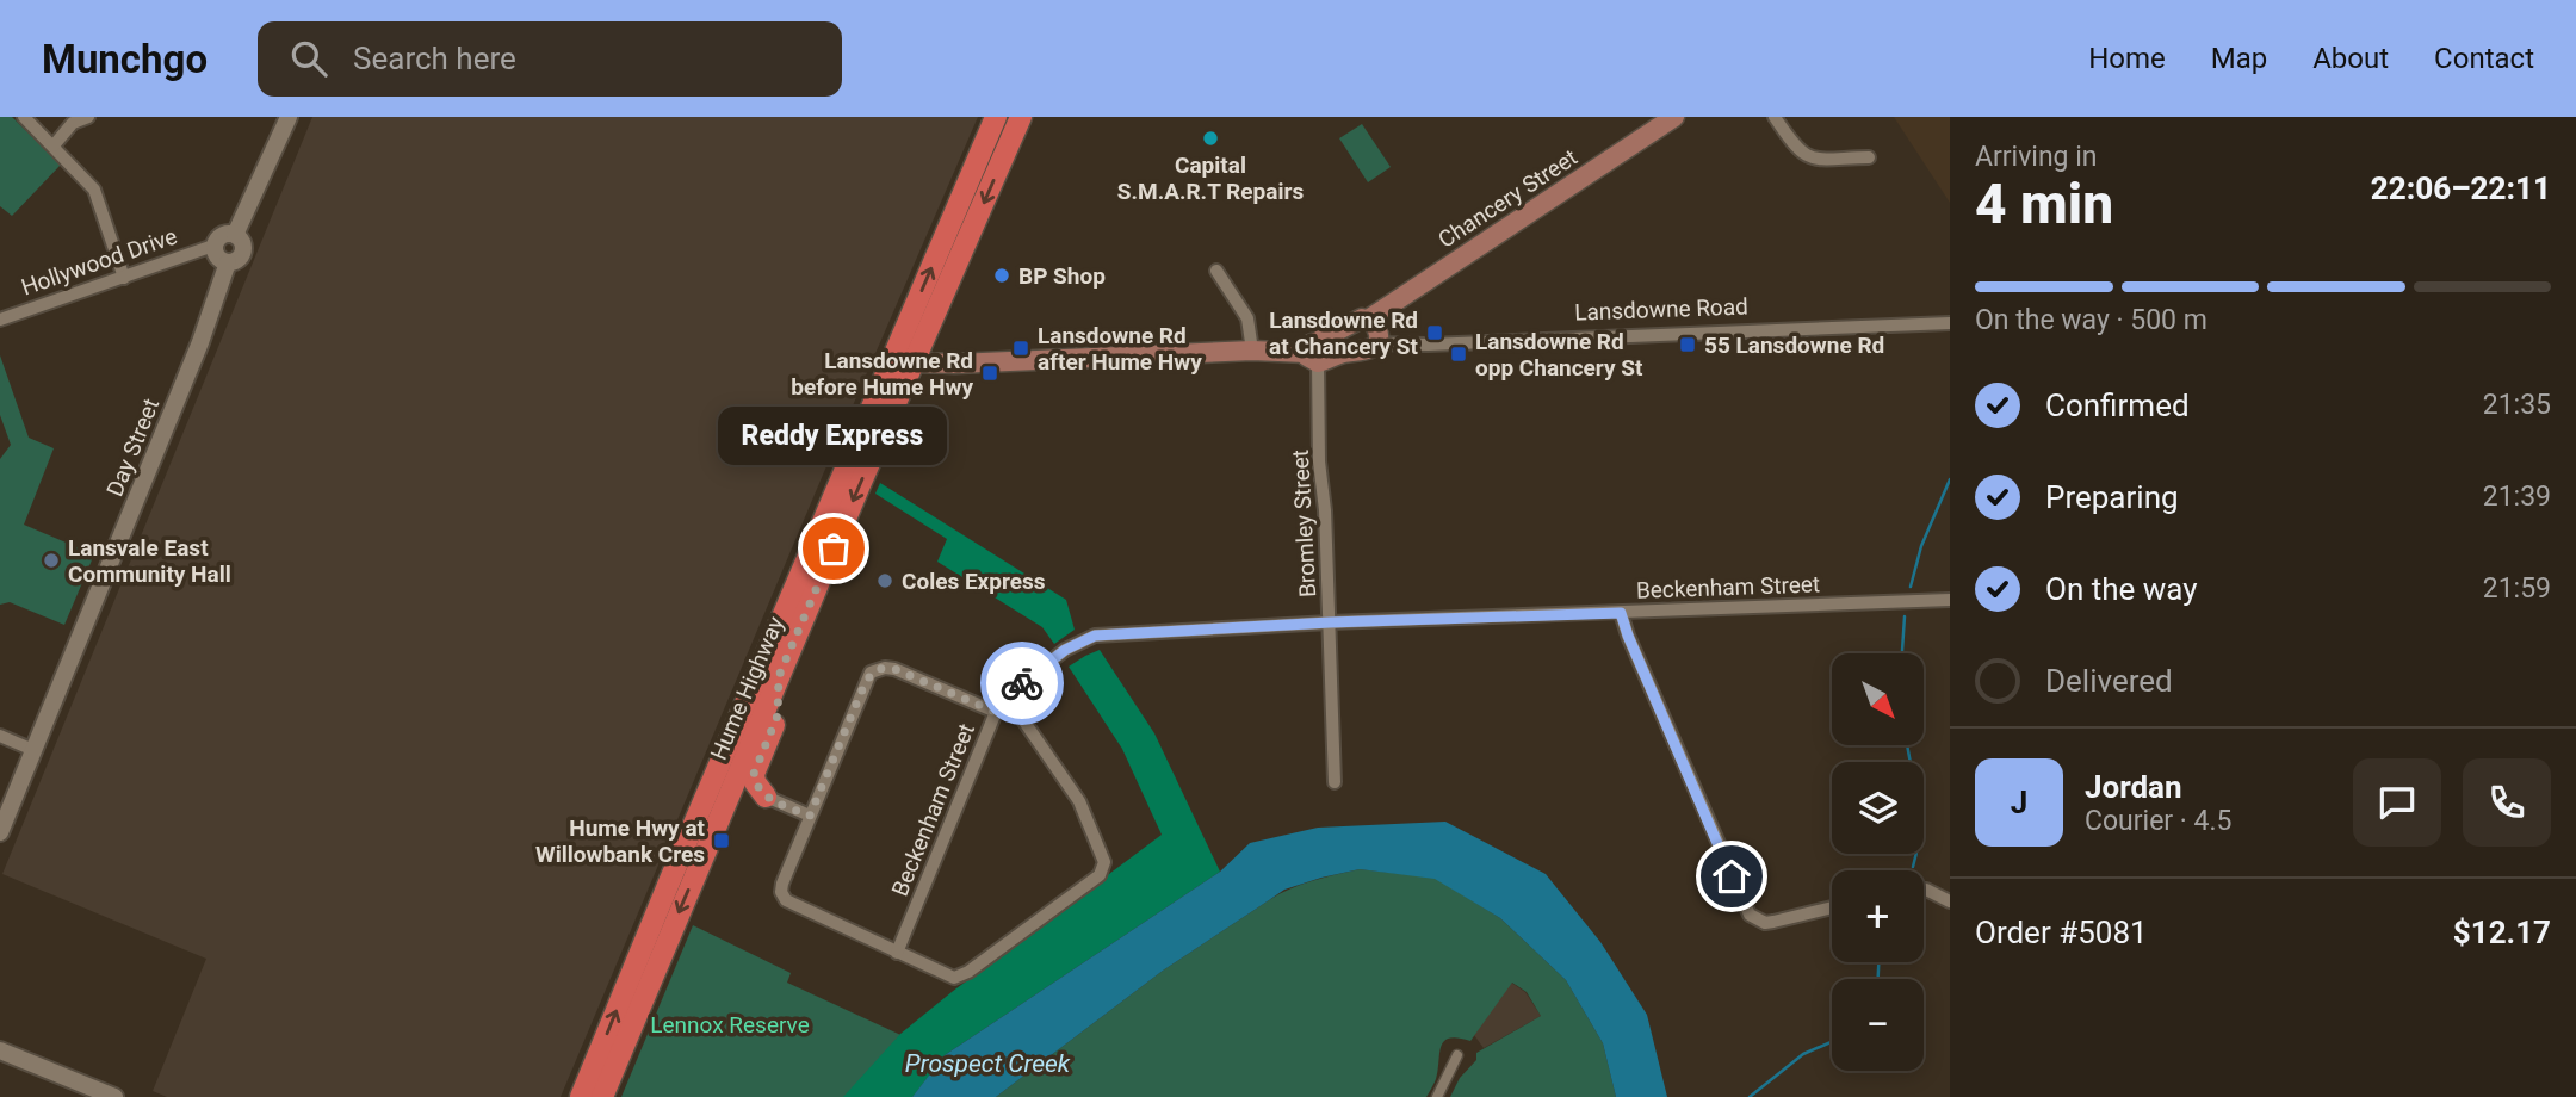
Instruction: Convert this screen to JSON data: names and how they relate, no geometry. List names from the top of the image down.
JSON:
{
  "streets": {
    "highway": ["Hume Highway"],
    "main road": ["Chancery Street"],
    "street": [
      "Hollywood Drive",
      "Lansdowne Road",
      "Day Street",
      "Bromley Street",
      "Beckenham Street"
    ]
  },
  "crossings": [
    ["Chancery Street", "Bromley Street"],
    ["Hollywood Drive", "Day Street"],
    ["Bromley Street", "Beckenham Street"]
  ],
  "water": ["Prospect Creek"],
  "parks": ["Lennox Reserve"],
  "places": {
    "other": [
      "Capital S.M.A.R.T Repairs",
      "BP Shop",
      "Reddy Express",
      "Lansvale East Community Hall",
      "Coles Express"
    ],
    "transit": [
      "Lansdowne Rd at Chancery St",
      "55 Lansdowne Rd",
      "Lansdowne Rd after Hume Hwy",
      "Lansdowne Rd opp Chancery St",
      "Lansdowne Rd before Hume Hwy",
      "Hume Hwy at Willowbank Cres"
    ]
  },
  "north": "bottom right",
  "page": {
    "header": "Munchgo",
    "search": "Search here",
    "nav": [
      "Home",
      "Map",
      "About",
      "Contact"
    ],
    "heading": ["4 min", "Arriving in", "22:06–22:11"],
    "panel": [
      "Jordan",
      "Courier · 4.5",
      "Order #5081",
      "$12.17"
    ],
    "bar": "On the way · 500 m",
    "list": [
      ["Confirmed", "21:35"],
      ["Preparing", "21:39"],
      ["On the way", "21:59"],
      "Delivered"
    ],
    "bubble": "Reddy Express",
    "map_buttons": ["+", "−"],
    "round": "J"
  }
}
